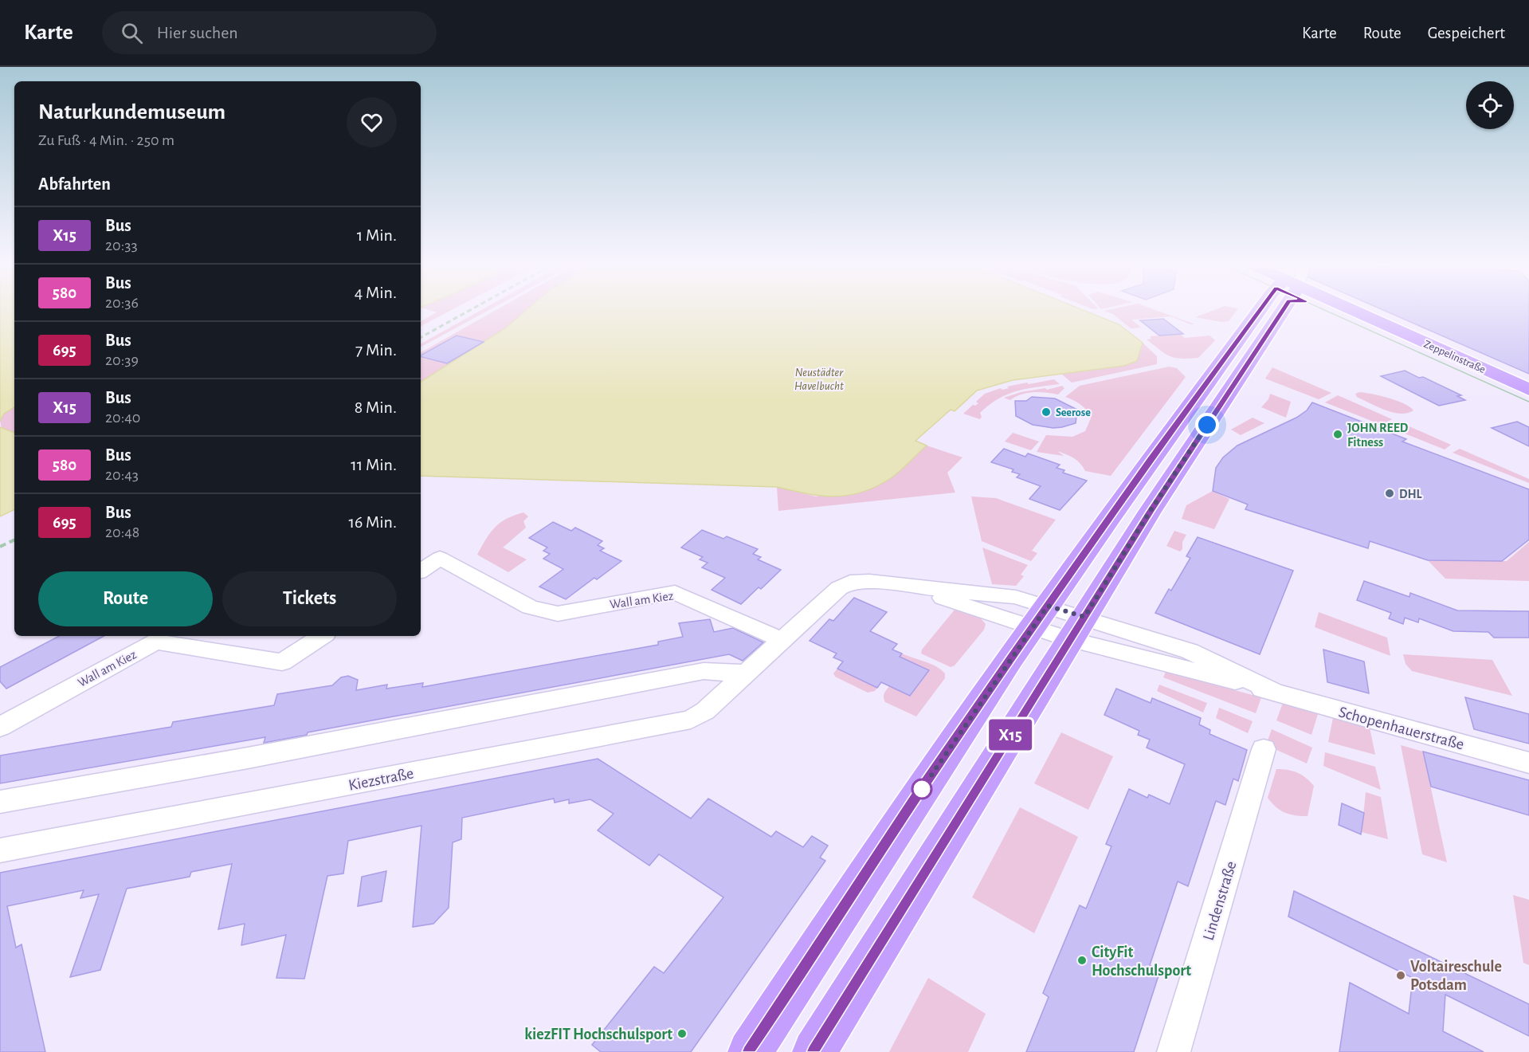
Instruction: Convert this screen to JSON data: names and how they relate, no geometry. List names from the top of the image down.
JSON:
{
  "streets": {
    "main road": ["Zeppelinstraße"],
    "street": [
      "Wall am Kiez",
      "Schopenhauerstraße",
      "Kiezstraße",
      "Lindenstraße"
    ]
  },
  "crossings": [
    ["Wall am Kiez", "Kiezstraße"]
  ],
  "water": ["Neustädter Havelbucht"],
  "places": [
    "Seerose",
    "JOHN REED Fitness",
    "DHL",
    "CityFit Hochschulsport",
    "Voltaireschule Potsdam",
    "kiezFIT Hochschulsport"
  ],
  "lines": ["bus line X15"],
  "page": {
    "header": "Karte",
    "search": "Hier suchen",
    "nav": ["Karte", "Route", "Gespeichert"],
    "on_map": "X15",
    "heading": [
      ["Naturkundemuseum", "Zu Fuß · 4 Min. · 250 m"],
      "Abfahrten"
    ],
    "list": [
      {
        "mark": "X15",
        "name": "Bus",
        "note": "20:33",
        "value": "1 Min."
      },
      {
        "mark": "580",
        "name": "Bus",
        "note": "20:36",
        "value": "4 Min."
      },
      {
        "mark": "695",
        "name": "Bus",
        "note": "20:39",
        "value": "7 Min."
      },
      {
        "mark": "X15",
        "name": "Bus",
        "note": "20:40",
        "value": "8 Min."
      },
      {
        "mark": "580",
        "name": "Bus",
        "note": "20:43",
        "value": "11 Min."
      },
      {
        "mark": "695",
        "name": "Bus",
        "note": "20:48",
        "value": "16 Min."
      }
    ],
    "buttons": ["Route", "Tickets"]
  }
}
